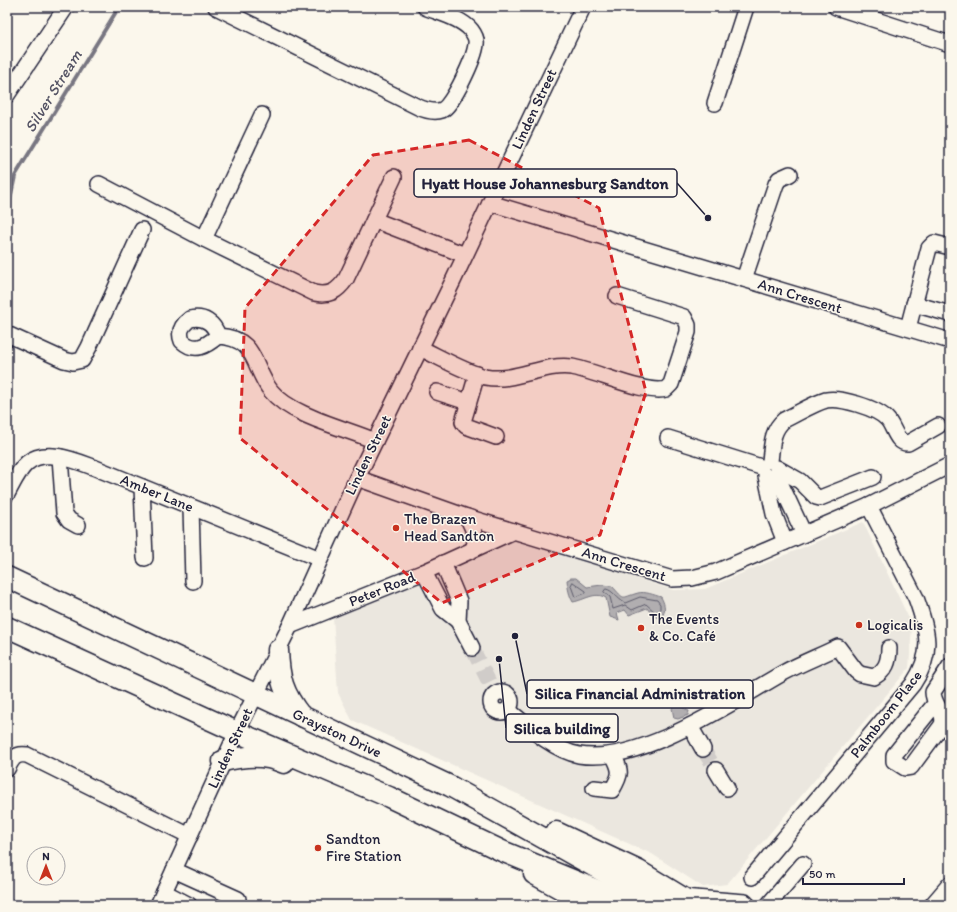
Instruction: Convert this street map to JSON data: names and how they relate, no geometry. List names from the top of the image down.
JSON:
{
  "streets": {
    "main road": ["Grayston Drive"],
    "street": [
      "Linden Street",
      "Ann Crescent",
      "Amber Lane",
      "Peter Road",
      "Palmboom Place"
    ]
  },
  "crossings": [
    ["Linden Street", "Ann Crescent"],
    ["Linden Street", "Amber Lane"],
    ["Linden Street", "Peter Road"],
    ["Linden Street", "Grayston Drive"],
    ["Ann Crescent", "Peter Road"],
    ["Ann Crescent", "Palmboom Place"]
  ],
  "water": ["Silver Stream"],
  "places": [
    "Hyatt House Johannesburg Sandton",
    "The Brazen Head Sandton",
    "Logicalis",
    "The Events & Co. Café",
    "Silica Financial Administration",
    "Silica building",
    "Sandton Fire Station"
  ],
  "scale_bar": "50 m",
  "north": "top"
}
